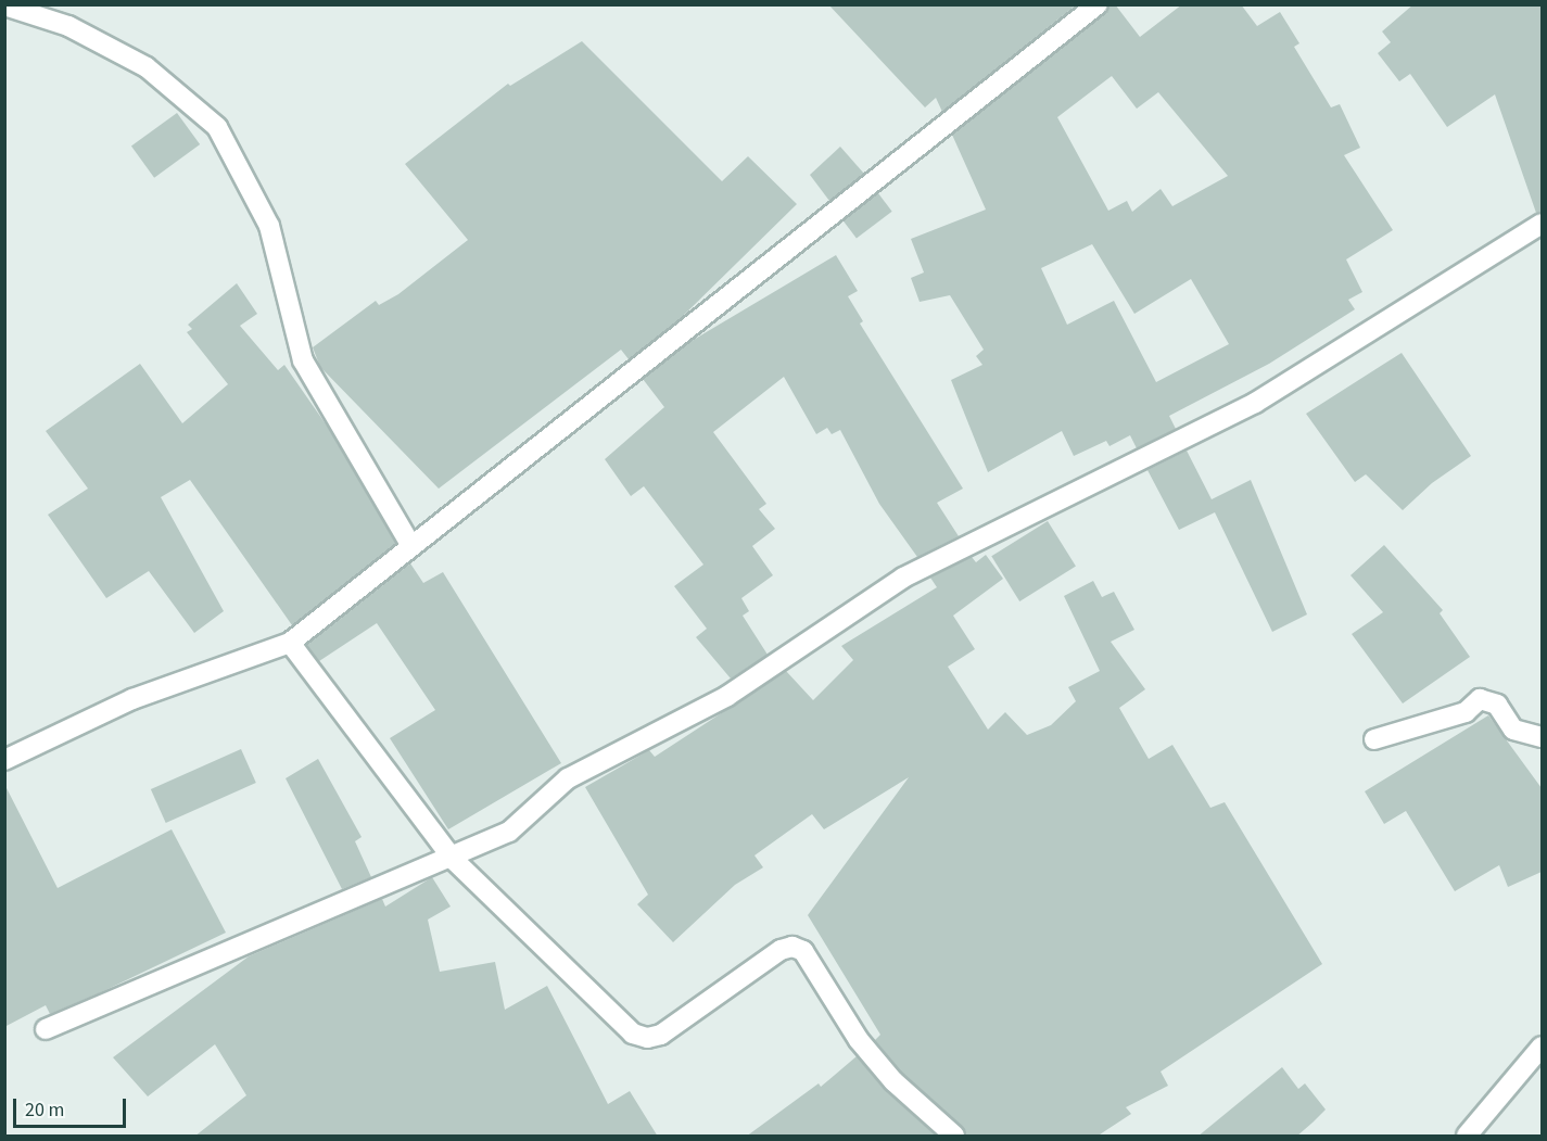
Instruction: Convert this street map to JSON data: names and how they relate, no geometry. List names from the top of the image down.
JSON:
{
  "scale_bar": "20 m"
}
